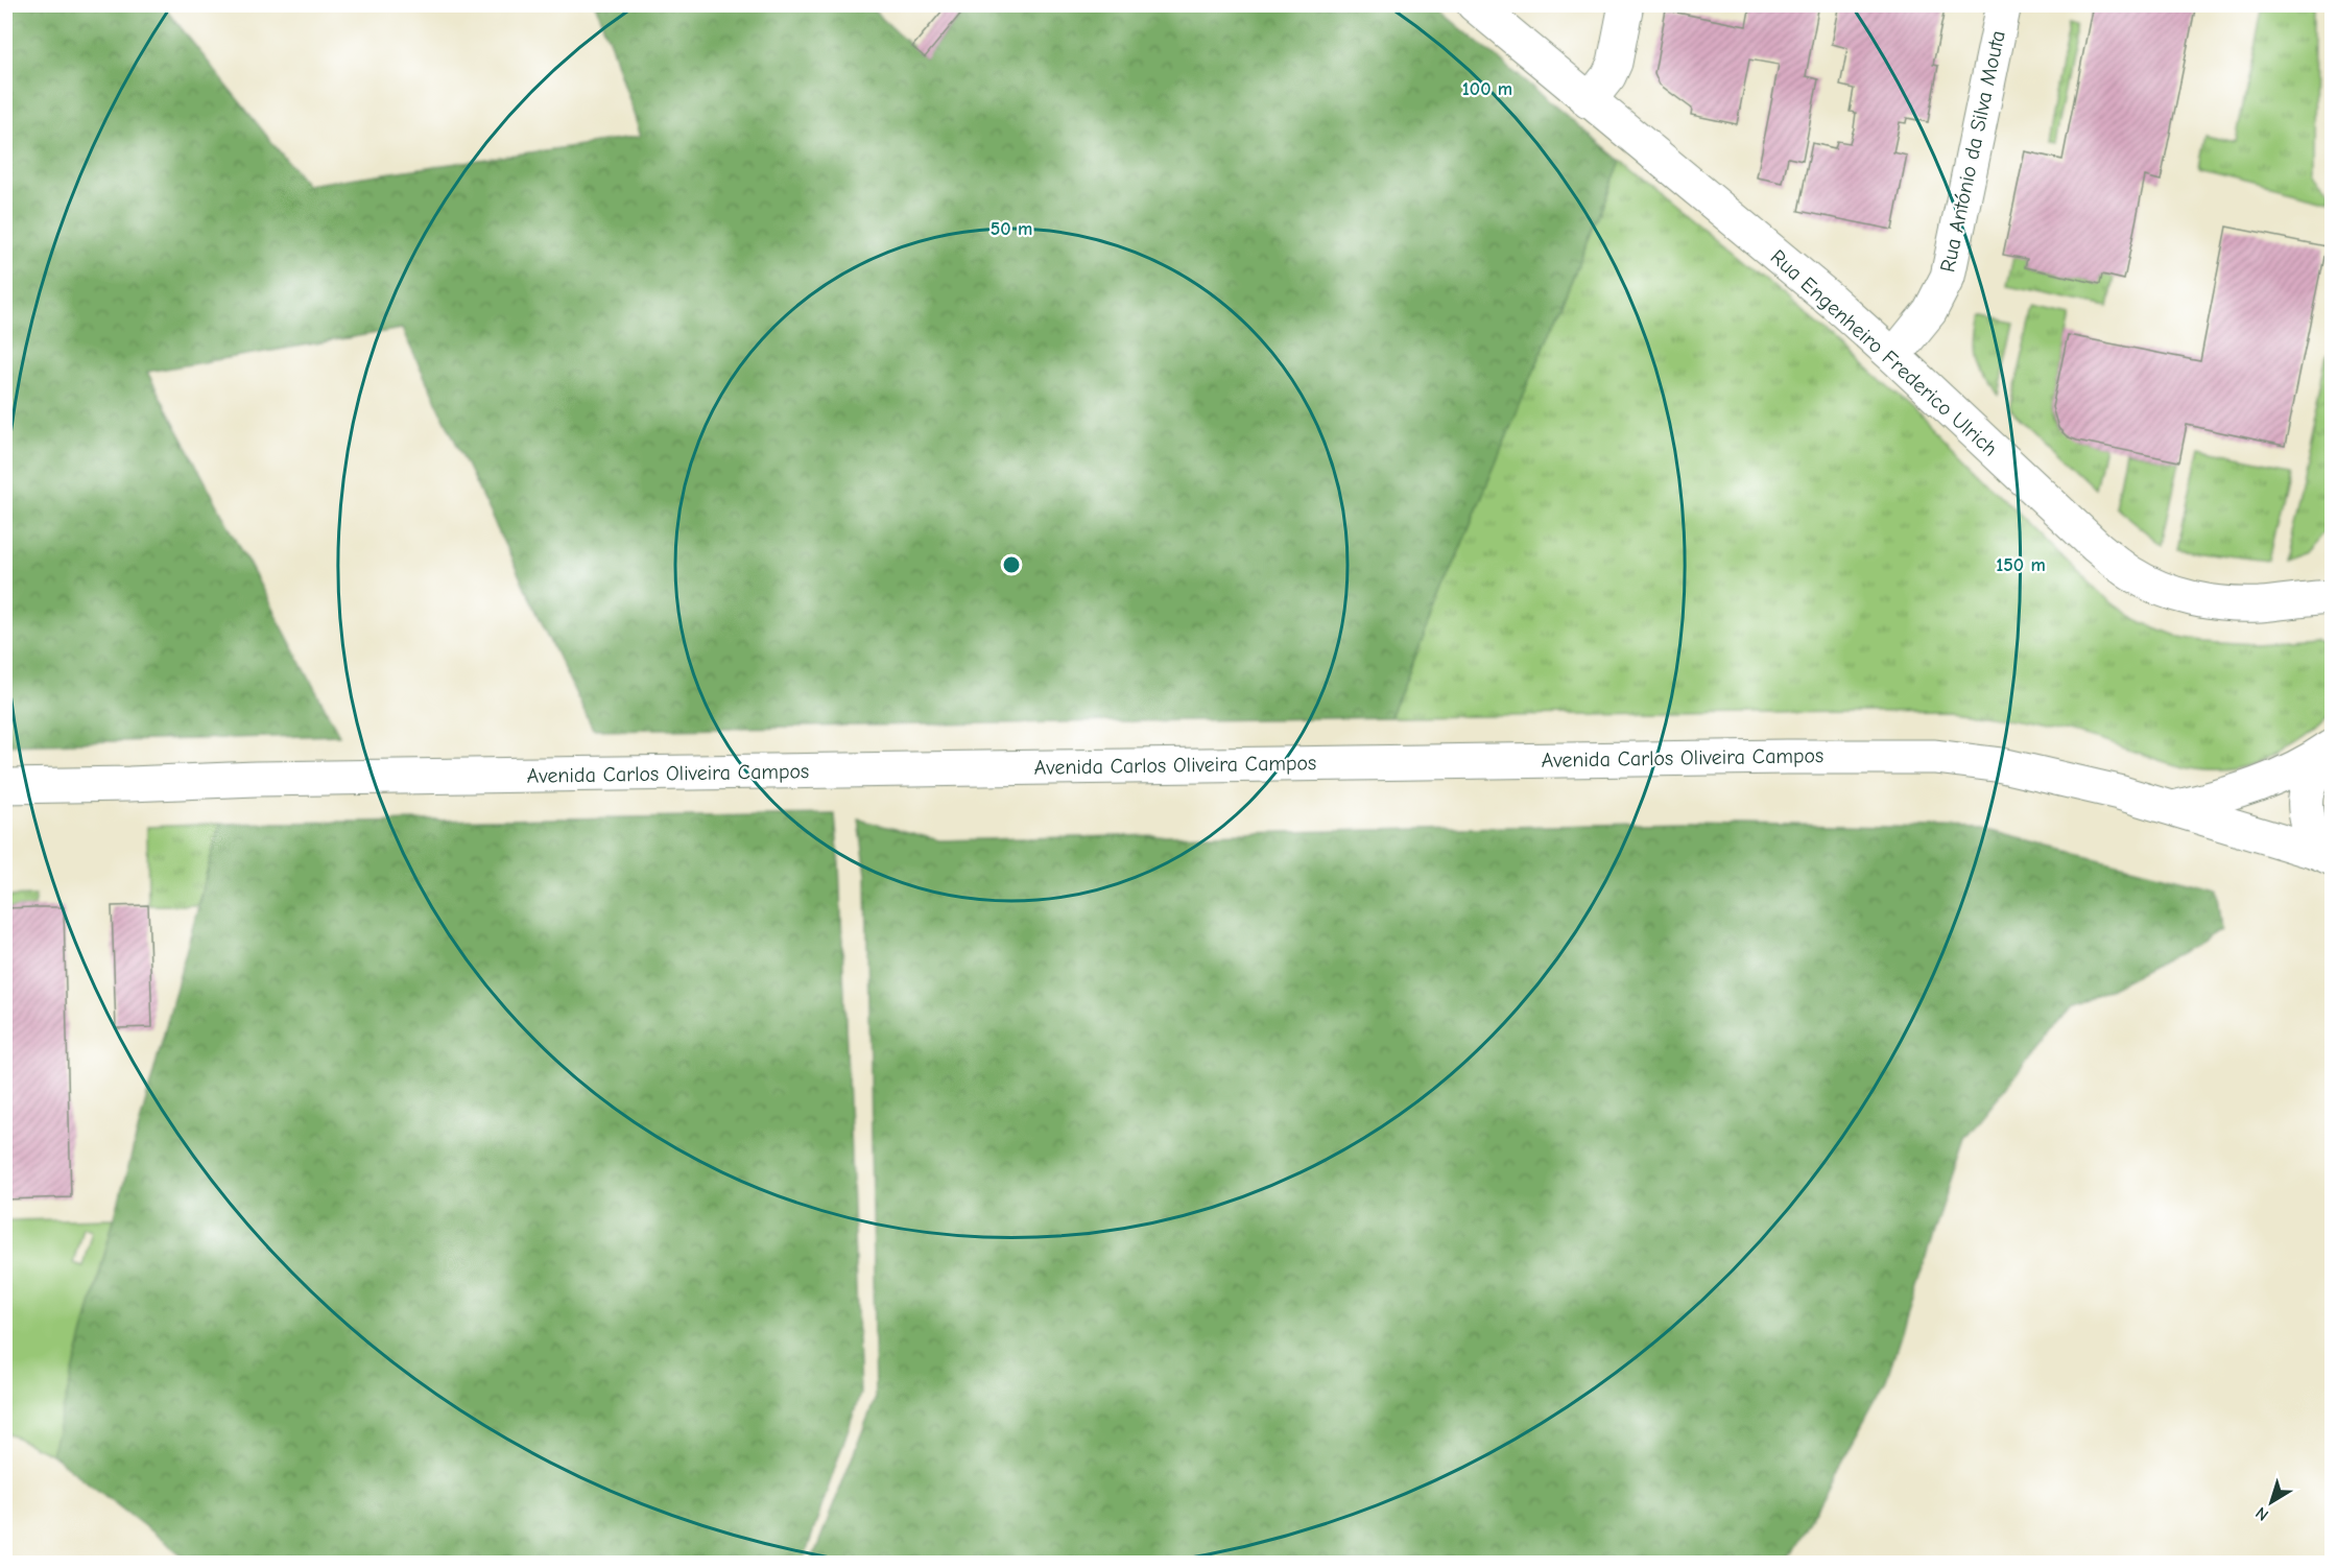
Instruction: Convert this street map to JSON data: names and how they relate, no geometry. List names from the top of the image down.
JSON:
{
  "streets": {
    "main road": ["Rua António da Silva Mouta", "Rua Engenheiro Frederico Ulrich", "Avenida Carlos Oliveira Campos"]
  },
  "crossings": [
    ["Rua António da Silva Mouta", "Rua Engenheiro Frederico Ulrich"]
  ],
  "north": "bottom left",
  "rings": ["100 m", "50 m", "150 m"]
}
